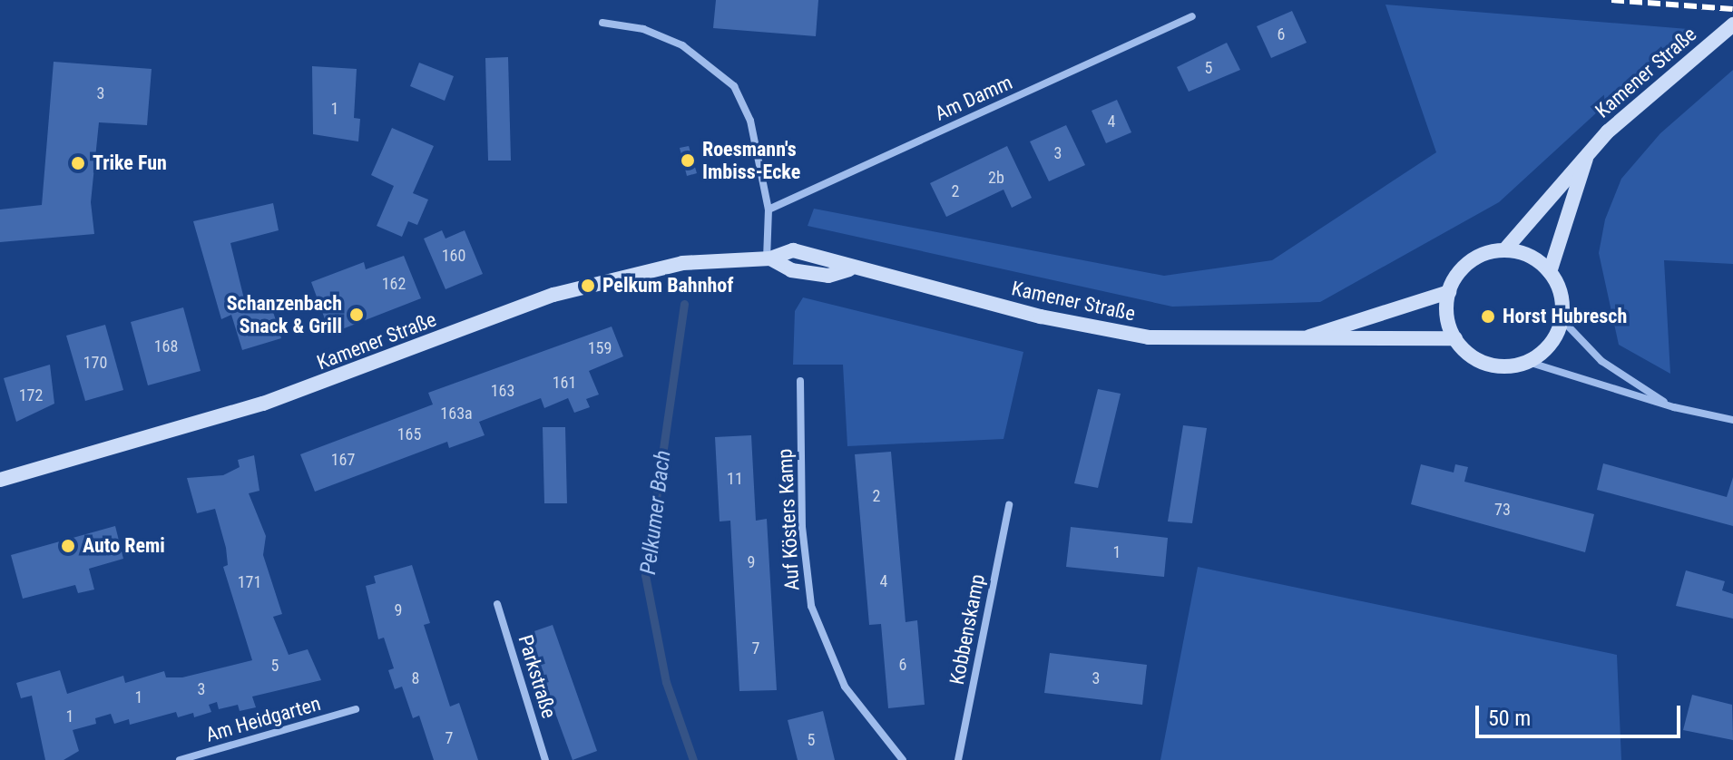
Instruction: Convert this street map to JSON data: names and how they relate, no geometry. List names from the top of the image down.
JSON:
{
  "streets": {
    "main road": ["Kamener Straße"],
    "street": [
      "Am Damm",
      "Auf Kösters Kamp",
      "Kobbenskamp",
      "Parkstraße",
      "Am Heidgarten"
    ]
  },
  "water": ["Pelkumer Bach"],
  "places": [
    "Roesmann's Imbiss-Ecke",
    "Trike Fun",
    "Pelkum Bahnhof",
    "Schanzenbach Snack & Grill",
    "Horst Hubresch",
    "Auto Remi"
  ],
  "house_numbers": [
    "6",
    "5",
    "3",
    "1",
    "4",
    "3",
    "2b",
    "2",
    "160",
    "162",
    "168",
    "159",
    "170",
    "161",
    "163",
    "172",
    "163a",
    "165",
    "167",
    "11",
    "2",
    "73",
    "1",
    "9",
    "4",
    "171",
    "9",
    "7",
    "6",
    "5",
    "8",
    "3",
    "3",
    "1",
    "1",
    "7",
    "5"
  ],
  "scale_bar": "50 m"
}
